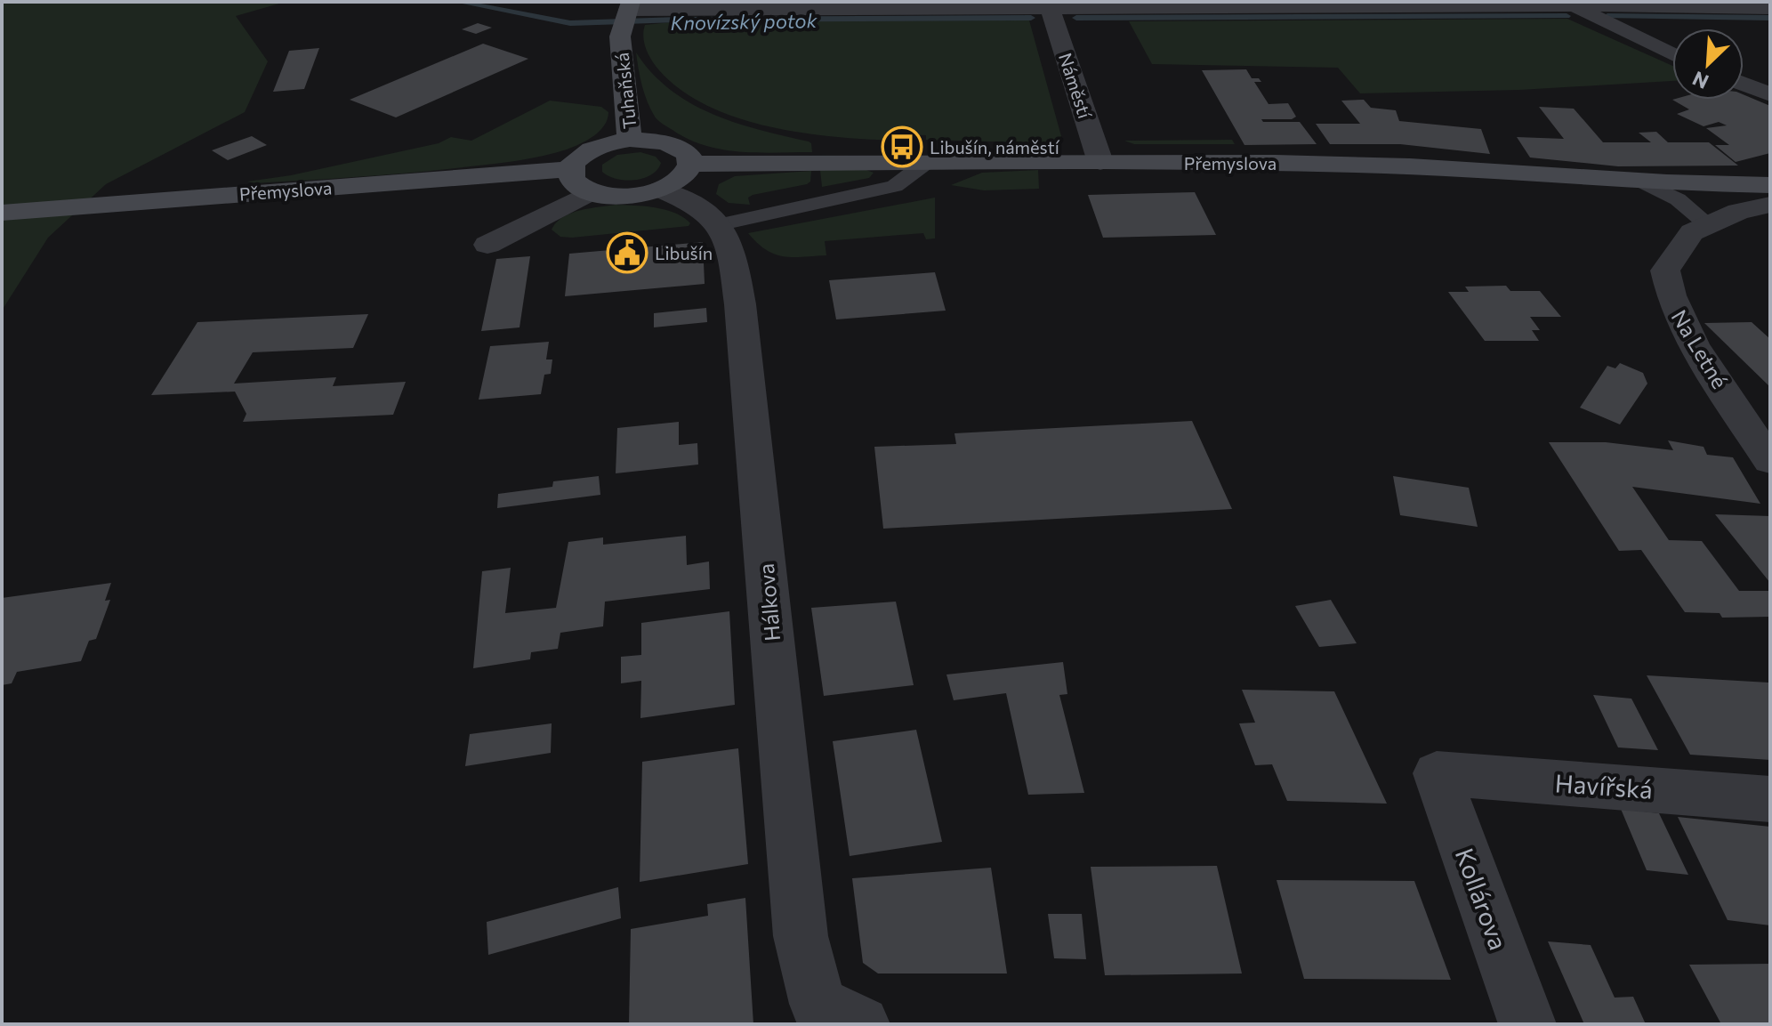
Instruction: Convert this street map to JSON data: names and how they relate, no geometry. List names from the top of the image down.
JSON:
{
  "streets": {
    "street": [
      "Náměstí",
      "Tuhaňská",
      "Přemyslova",
      "Na Letné",
      "Hálkova",
      "Havířská",
      "Kollárova"
    ]
  },
  "crossings": [
    ["Náměstí", "Přemyslova"],
    ["Havířská", "Kollárova"]
  ],
  "water": ["Knovízský potok"],
  "places": {
    "bus stop": ["Libušín, náměstí"],
    "public building": ["Libušín"]
  },
  "north": "bottom left"
}
